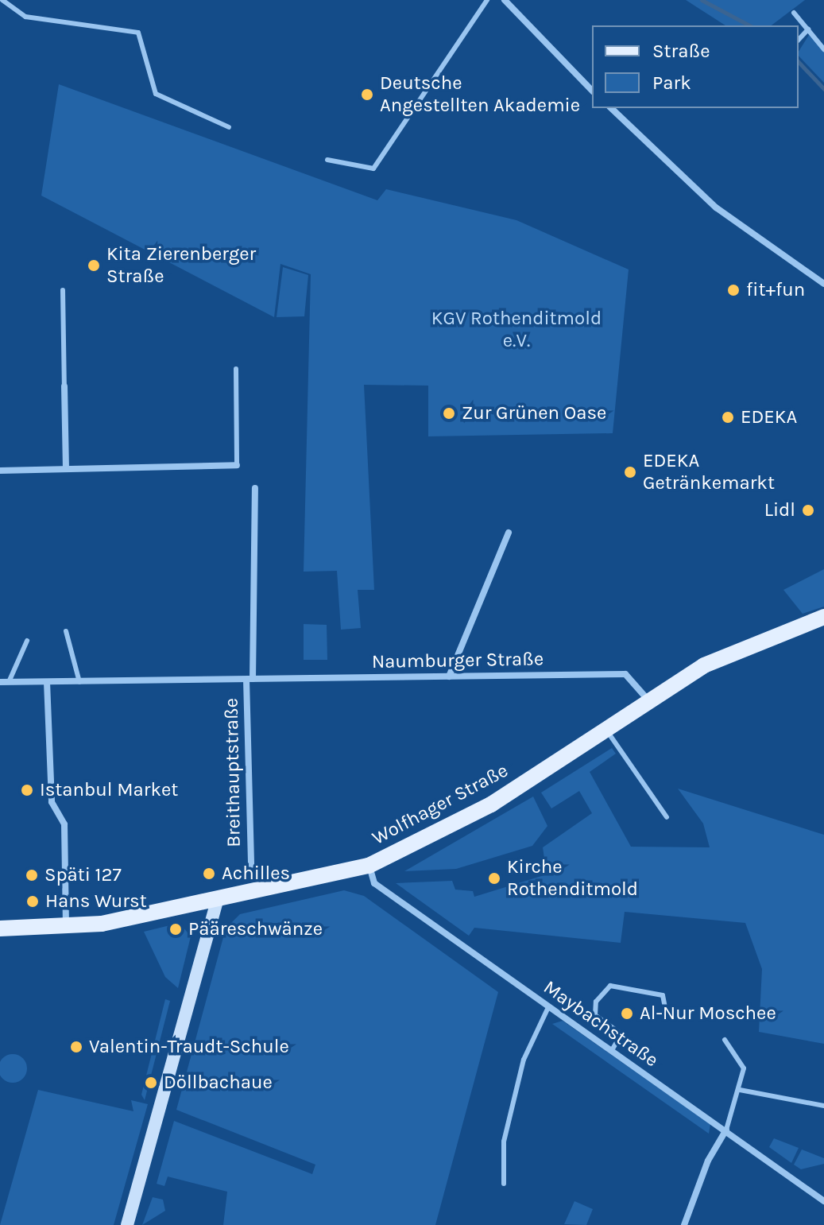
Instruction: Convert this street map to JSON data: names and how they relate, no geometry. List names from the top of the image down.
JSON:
{
  "streets": {
    "main road": ["Wolfhager Straße"],
    "street": ["Naumburger Straße", "Breithauptstraße", "Maybachstraße"]
  },
  "crossings": [
    ["Naumburger Straße", "Breithauptstraße"],
    ["Naumburger Straße", "Wolfhager Straße"],
    ["Wolfhager Straße", "Maybachstraße"]
  ],
  "parks": ["KGV Rothenditmold e.V."],
  "places": [
    "Deutsche Angestellten Akademie",
    "Kita Zierenberger Straße",
    "fit+fun",
    "Zur Grünen Oase",
    "EDEKA",
    "EDEKA Getränkemarkt",
    "Lidl",
    "Istanbul Market",
    "Achilles",
    "Späti 127",
    "Kirche Rothenditmold",
    "Hans Wurst",
    "Pääreschwänze",
    "Al-Nur Moschee",
    "Valentin-Traudt-Schule",
    "Döllbachaue"
  ],
  "legend": ["Straße", "Park"]
}
